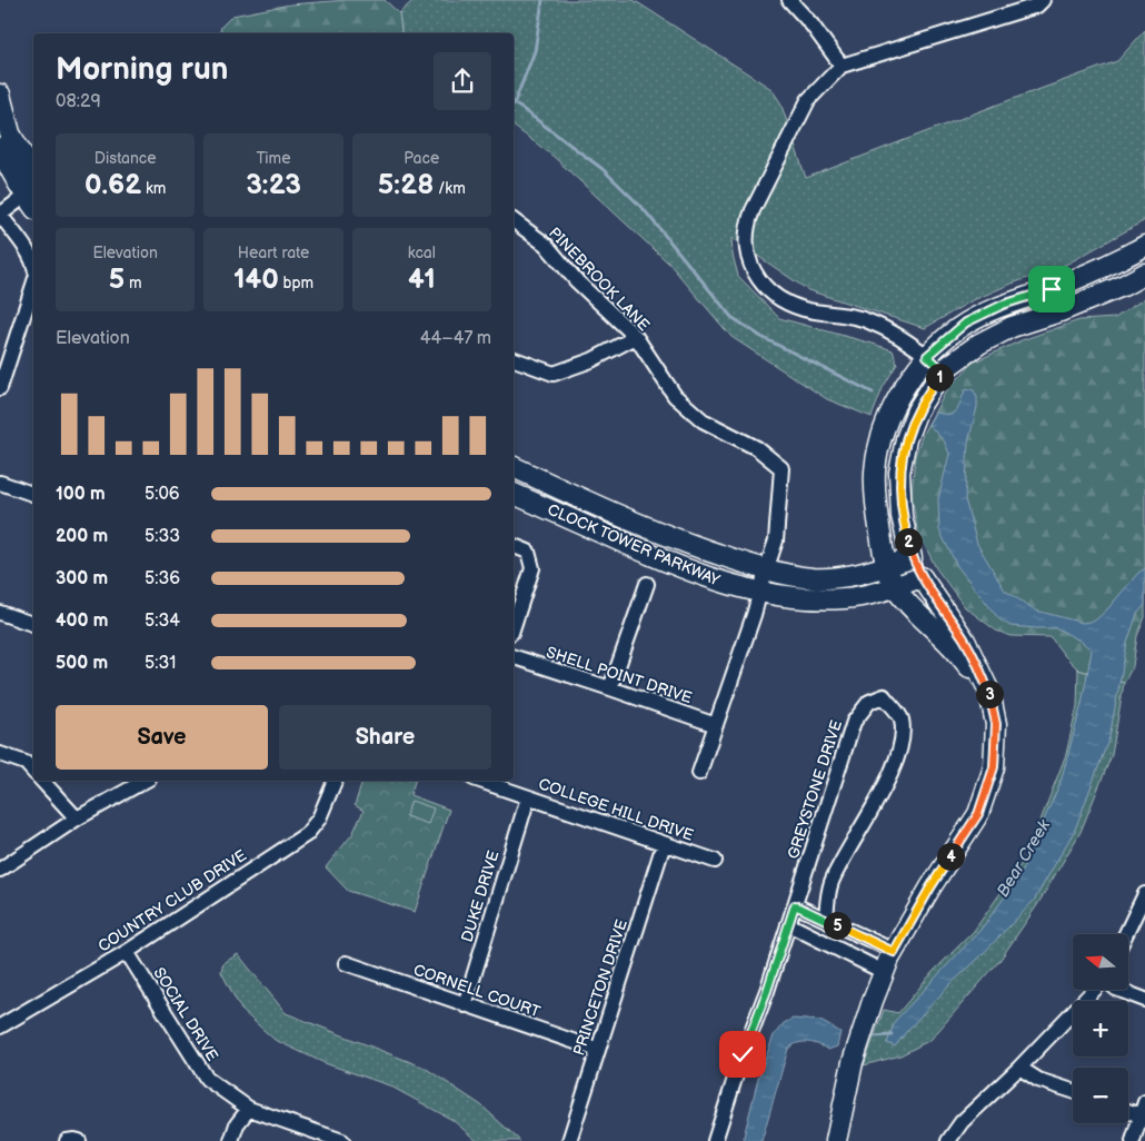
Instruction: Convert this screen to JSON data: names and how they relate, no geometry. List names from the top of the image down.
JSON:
{
  "streets": {
    "street": [
      "PINEBROOK LANE",
      "CLOCK TOWER PARKWAY",
      "SHELL POINT DRIVE",
      "GREYSTONE DRIVE",
      "COLLEGE HILL DRIVE",
      "DUKE DRIVE",
      "COUNTRY CLUB DRIVE",
      "PRINCETON DRIVE",
      "CORNELL COURT",
      "SOCIAL DRIVE"
    ]
  },
  "crossings": [
    ["PINEBROOK LANE", "CLOCK TOWER PARKWAY"],
    ["COLLEGE HILL DRIVE", "DUKE DRIVE"],
    ["COLLEGE HILL DRIVE", "PRINCETON DRIVE"],
    ["DUKE DRIVE", "CORNELL COURT"],
    ["COUNTRY CLUB DRIVE", "SOCIAL DRIVE"],
    ["PRINCETON DRIVE", "CORNELL COURT"]
  ],
  "water": ["Bear Creek"],
  "north": "left",
  "page": {
    "heading": ["Morning run", "08:29"],
    "stats": [
      ["Distance", "0.62 km"],
      ["Time", "3:23"],
      ["Pace", "5:28 /km"],
      ["Elevation", "5 m"],
      ["Heart rate", "140 bpm"],
      ["kcal", "41"]
    ],
    "chart": ["Elevation", "44–47 m"],
    "pins": [
      "1",
      "2",
      "3",
      "4",
      "5"
    ],
    "list": [
      {
        "name": "100 m",
        "note": "5:06"
      },
      {
        "name": "200 m",
        "note": "5:33"
      },
      {
        "name": "300 m",
        "note": "5:36"
      },
      {
        "name": "400 m",
        "note": "5:34"
      },
      {
        "name": "500 m",
        "note": "5:31"
      }
    ],
    "buttons": ["Save", "Share"],
    "map_buttons": ["+", "−"]
  }
}
